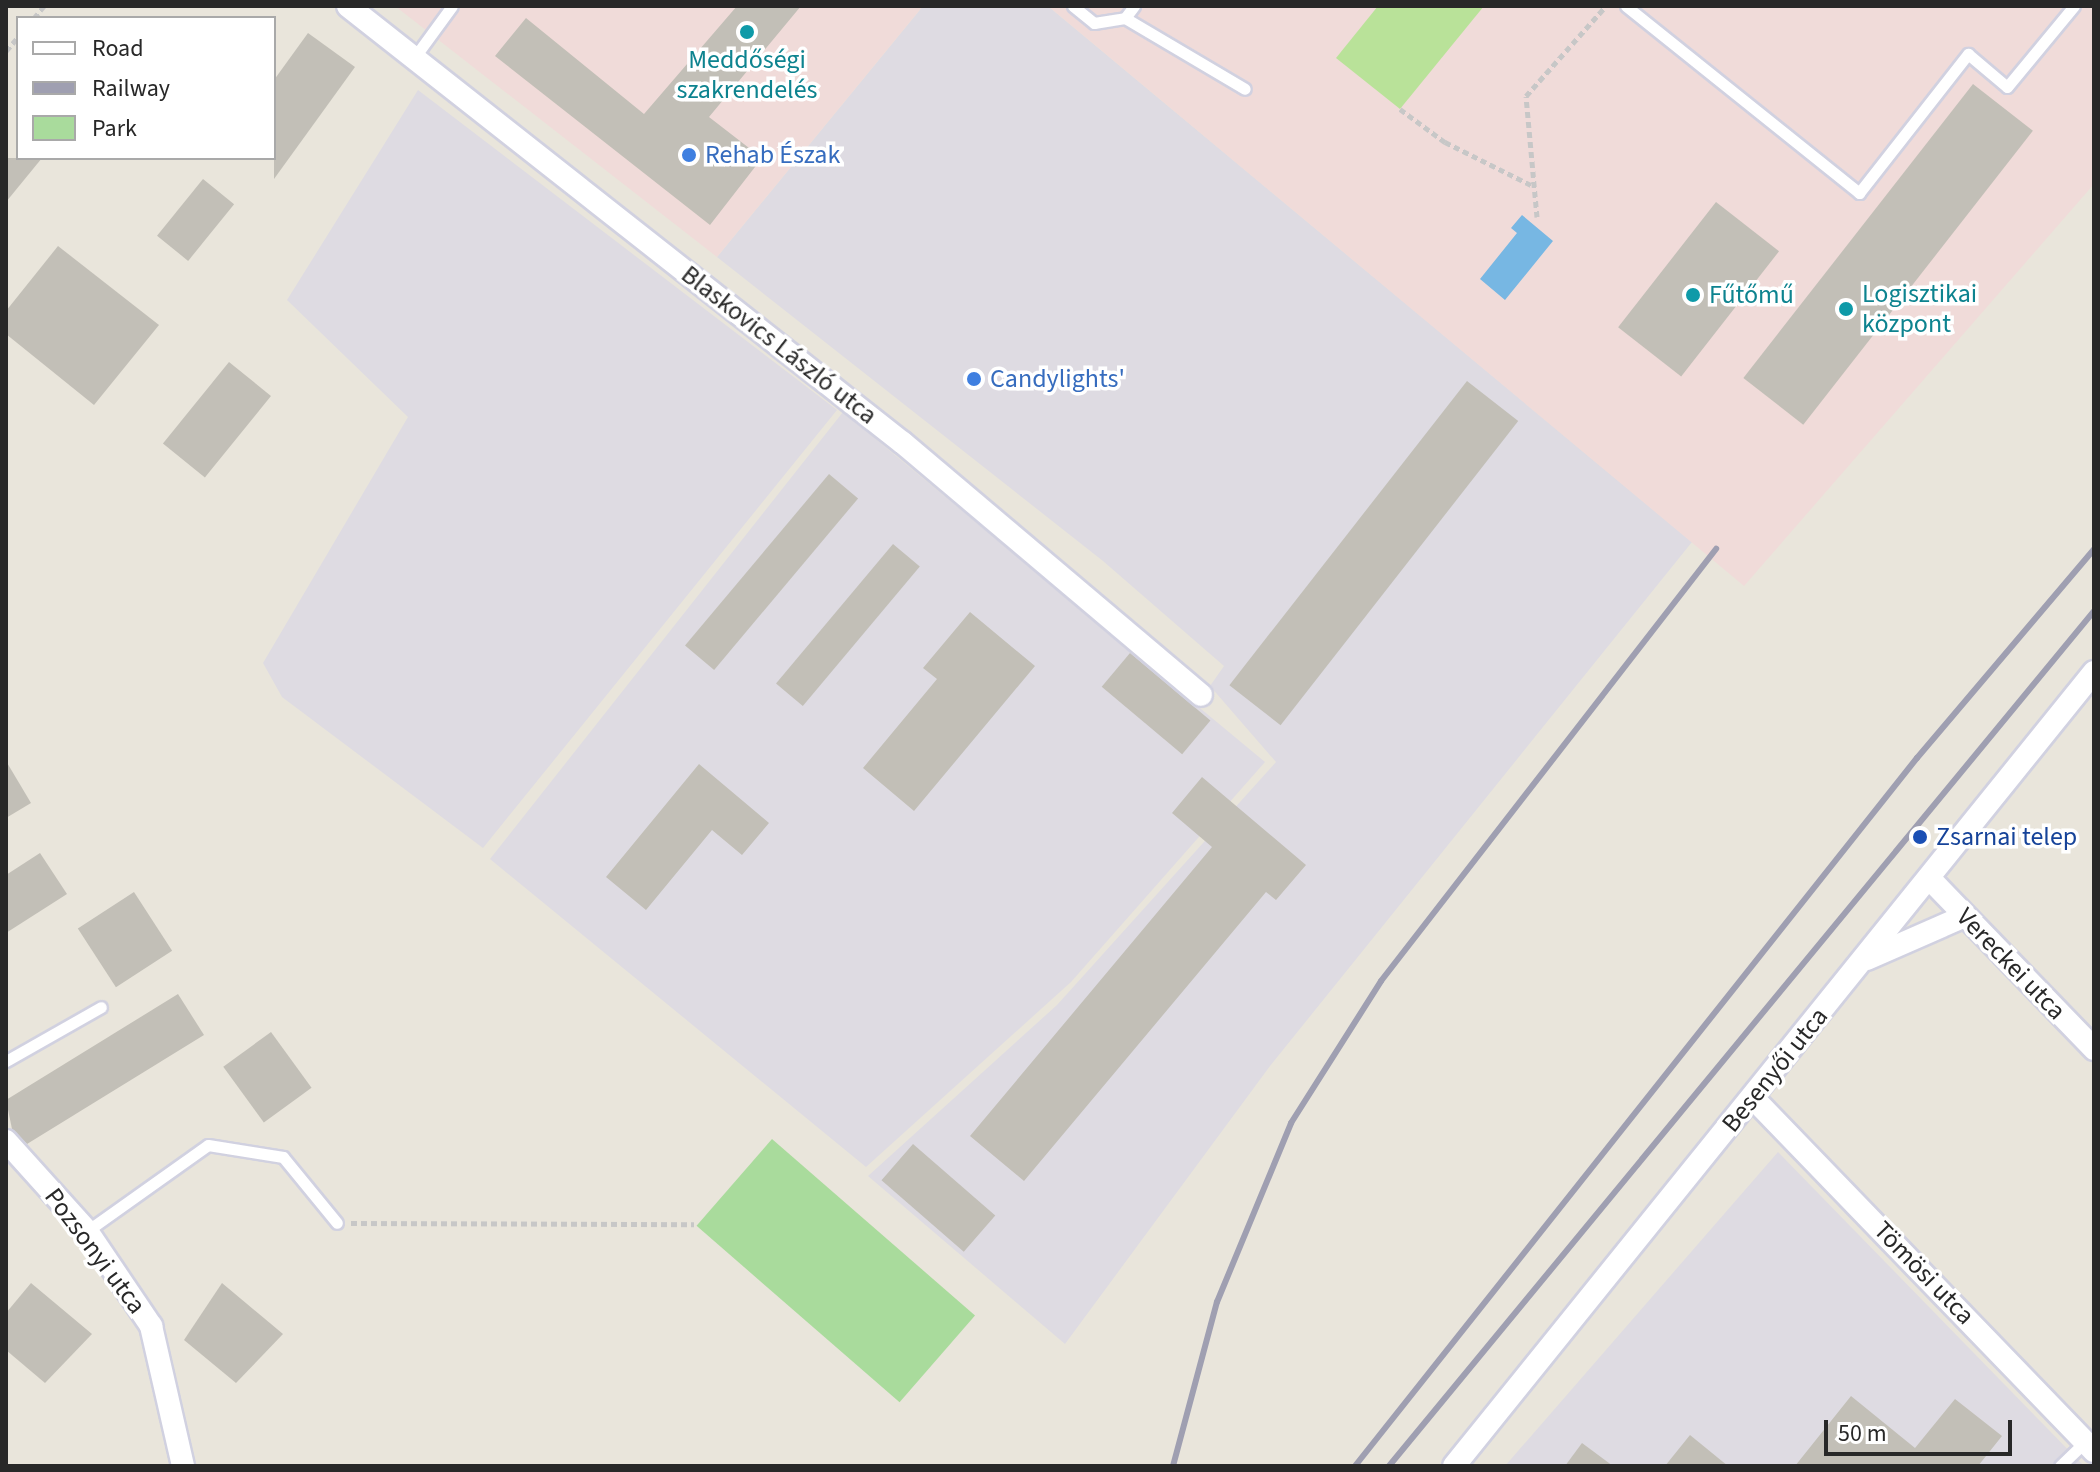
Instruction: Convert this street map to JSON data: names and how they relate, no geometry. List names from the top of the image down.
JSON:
{
  "streets": {
    "street": [
      "Blaskovics László utca",
      "Vereckei utca",
      "Besenyői utca",
      "Pozsonyi utca",
      "Tömösi utca"
    ]
  },
  "crossings": [
    ["Vereckei utca", "Besenyői utca"],
    ["Besenyői utca", "Tömösi utca"]
  ],
  "places": [
    "Meddőségi szakrendelés",
    "Rehab Észak",
    "Fűtőmű",
    "Logisztikai központ",
    "Candylights'",
    "Zsarnai telep"
  ],
  "legend": ["Road", "Railway", "Park"],
  "scale_bar": "50 m"
}
